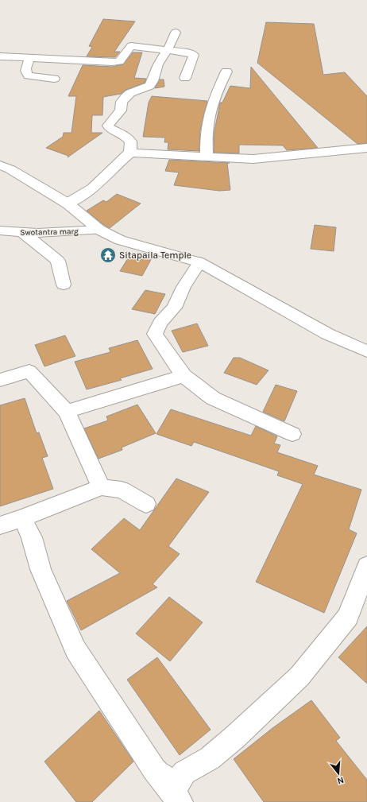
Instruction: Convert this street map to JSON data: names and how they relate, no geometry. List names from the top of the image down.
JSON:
{
  "streets": {
    "street": ["Swotantra marg"]
  },
  "places": {
    "temple": ["Sitapaila Temple"]
  },
  "north": "bottom"
}
